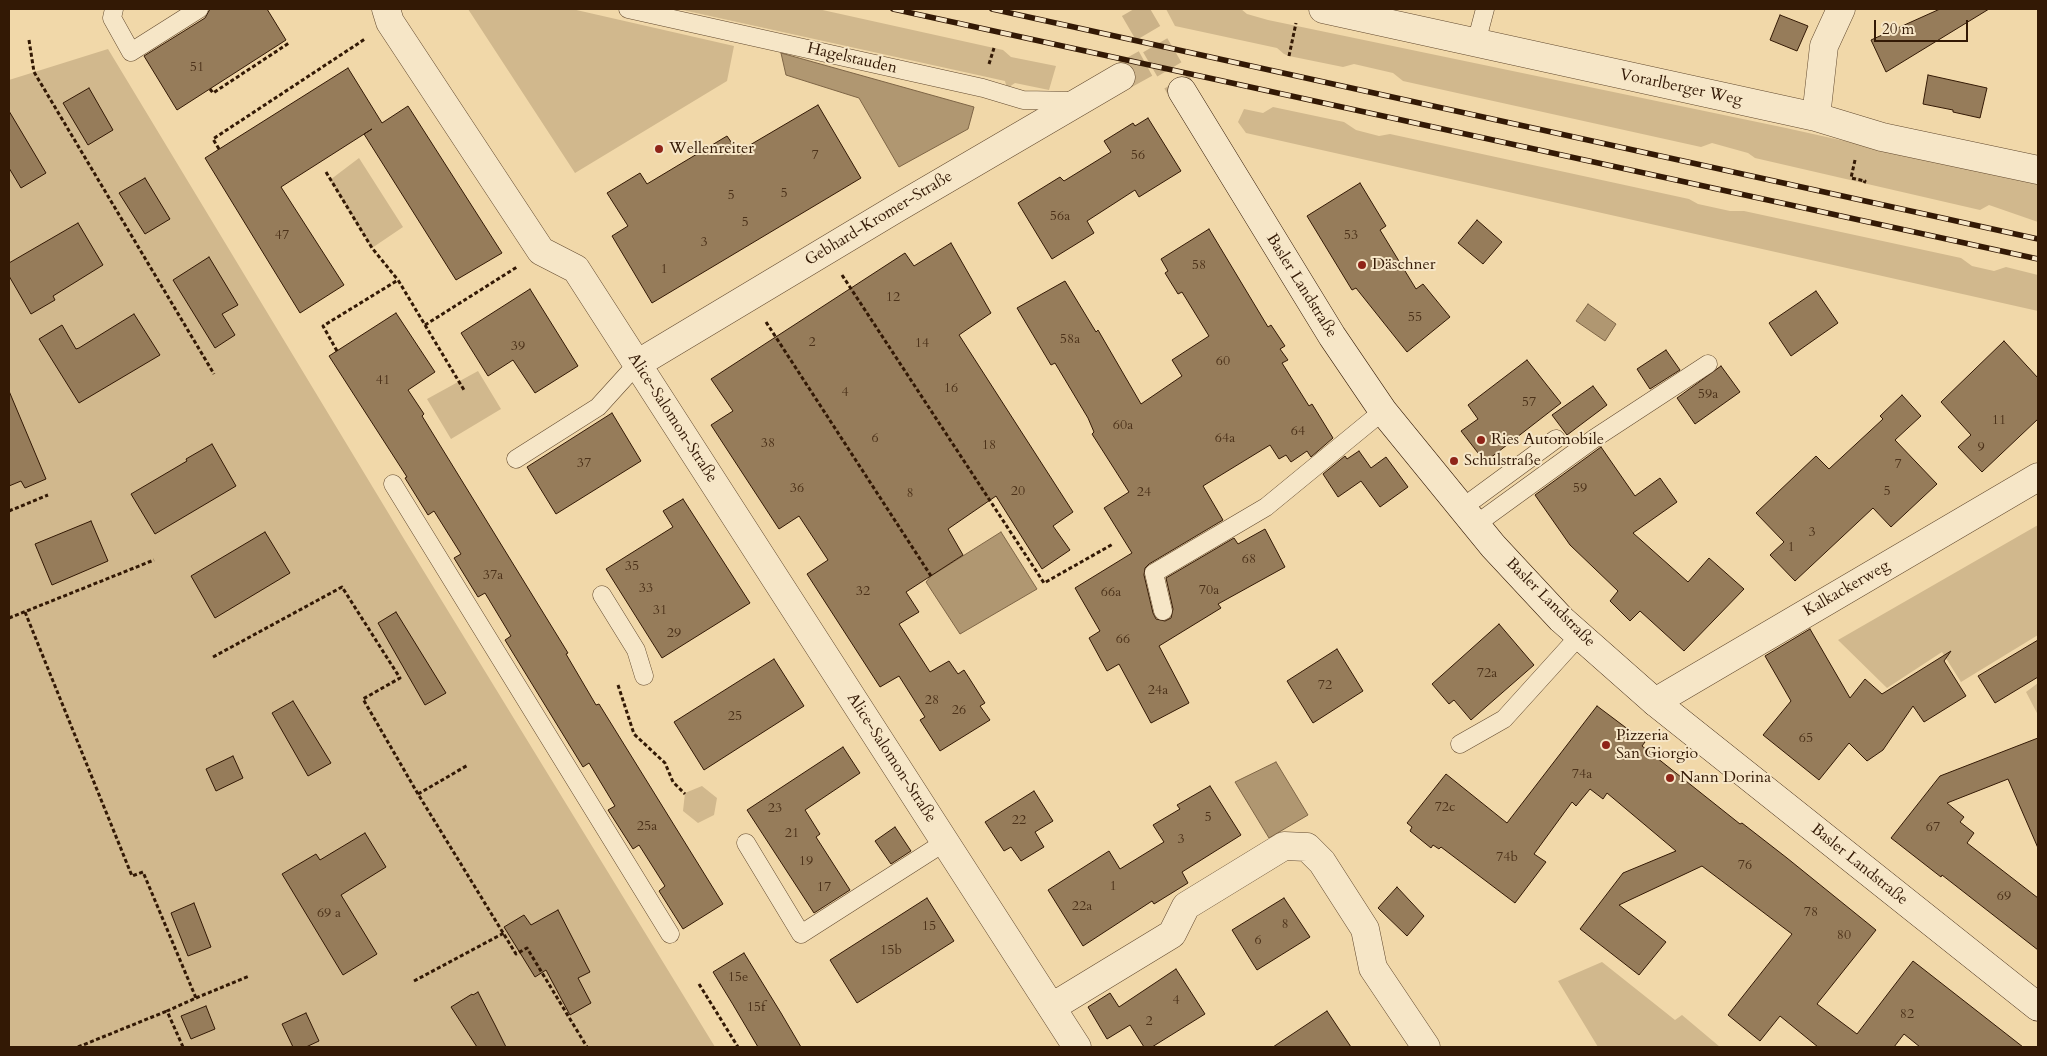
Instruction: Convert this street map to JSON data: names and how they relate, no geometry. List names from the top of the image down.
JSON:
{
  "streets": {
    "street": [
      "Vorarlberger Weg",
      "Gebhard-Kromer-Straße",
      "Basler Landstraße",
      "Alice-Salomon-Straße",
      "Kalkackerweg"
    ],
    "lane": ["Hagelstauden"]
  },
  "crossings": [
    ["Hagelstauden", "Gebhard-Kromer-Straße"],
    ["Gebhard-Kromer-Straße", "Alice-Salomon-Straße"],
    ["Basler Landstraße", "Kalkackerweg"]
  ],
  "places": [
    "Wellenreiter",
    "Däschner",
    "Ries Automobile",
    "Schulstraße",
    "Pizzeria San Giorgio",
    "Nann Dorina"
  ],
  "house_numbers": [
    "51",
    "7",
    "56",
    "5",
    "5",
    "56a",
    "5",
    "47",
    "53",
    "3",
    "58",
    "1",
    "12",
    "55",
    "58a",
    "2",
    "14",
    "39",
    "60",
    "41",
    "16",
    "4",
    "59a",
    "57",
    "11",
    "60a",
    "64",
    "6",
    "64a",
    "38",
    "18",
    "9",
    "37",
    "7",
    "36",
    "59",
    "20",
    "5",
    "24",
    "8",
    "3",
    "1",
    "68",
    "35",
    "37a",
    "33",
    "70a",
    "32",
    "66a",
    "31",
    "29",
    "66",
    "72a",
    "72",
    "24a",
    "28",
    "26",
    "25",
    "65",
    "74a",
    "72c",
    "23",
    "5",
    "22",
    "25a",
    "67",
    "21",
    "3",
    "74b",
    "19",
    "76",
    "1",
    "17",
    "69",
    "22a",
    "78",
    "69 a",
    "8",
    "15",
    "80",
    "6",
    "15b",
    "15e",
    "4",
    "15f",
    "82",
    "2"
  ],
  "scale_bar": "20 m"
}
